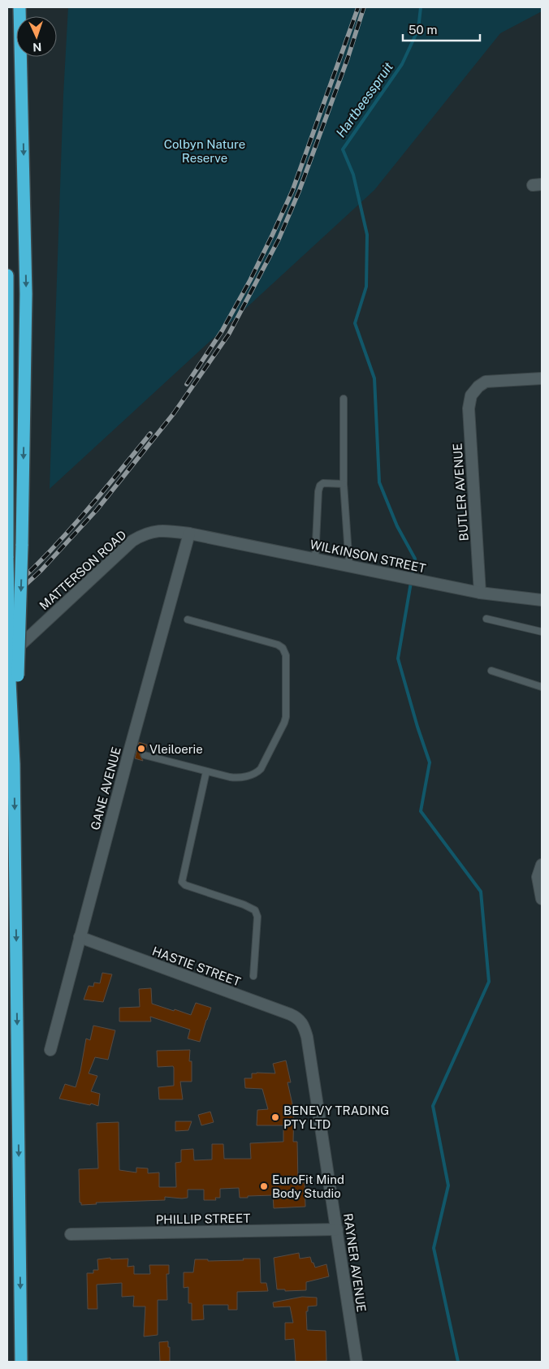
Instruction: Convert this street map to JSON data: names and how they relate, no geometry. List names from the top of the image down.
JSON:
{
  "streets": {
    "street": [
      "BUTLER AVENUE",
      "WILKINSON STREET",
      "MATTERSON ROAD",
      "GANE AVENUE",
      "HASTIE STREET",
      "PHILLIP STREET",
      "RAYNER AVENUE"
    ]
  },
  "crossings": [
    ["BUTLER AVENUE", "WILKINSON STREET"],
    ["WILKINSON STREET", "MATTERSON ROAD"],
    ["WILKINSON STREET", "GANE AVENUE"],
    ["MATTERSON ROAD", "GANE AVENUE"],
    ["GANE AVENUE", "HASTIE STREET"],
    ["HASTIE STREET", "RAYNER AVENUE"],
    ["PHILLIP STREET", "RAYNER AVENUE"]
  ],
  "water": ["Hartbeesspruit"],
  "parks": ["Colbyn Nature Reserve"],
  "places": ["Vleiloerie", "BENEVY TRADING PTY LTD", "EuroFit Mind Body Studio"],
  "scale_bar": "50 m",
  "north": "bottom"
}
